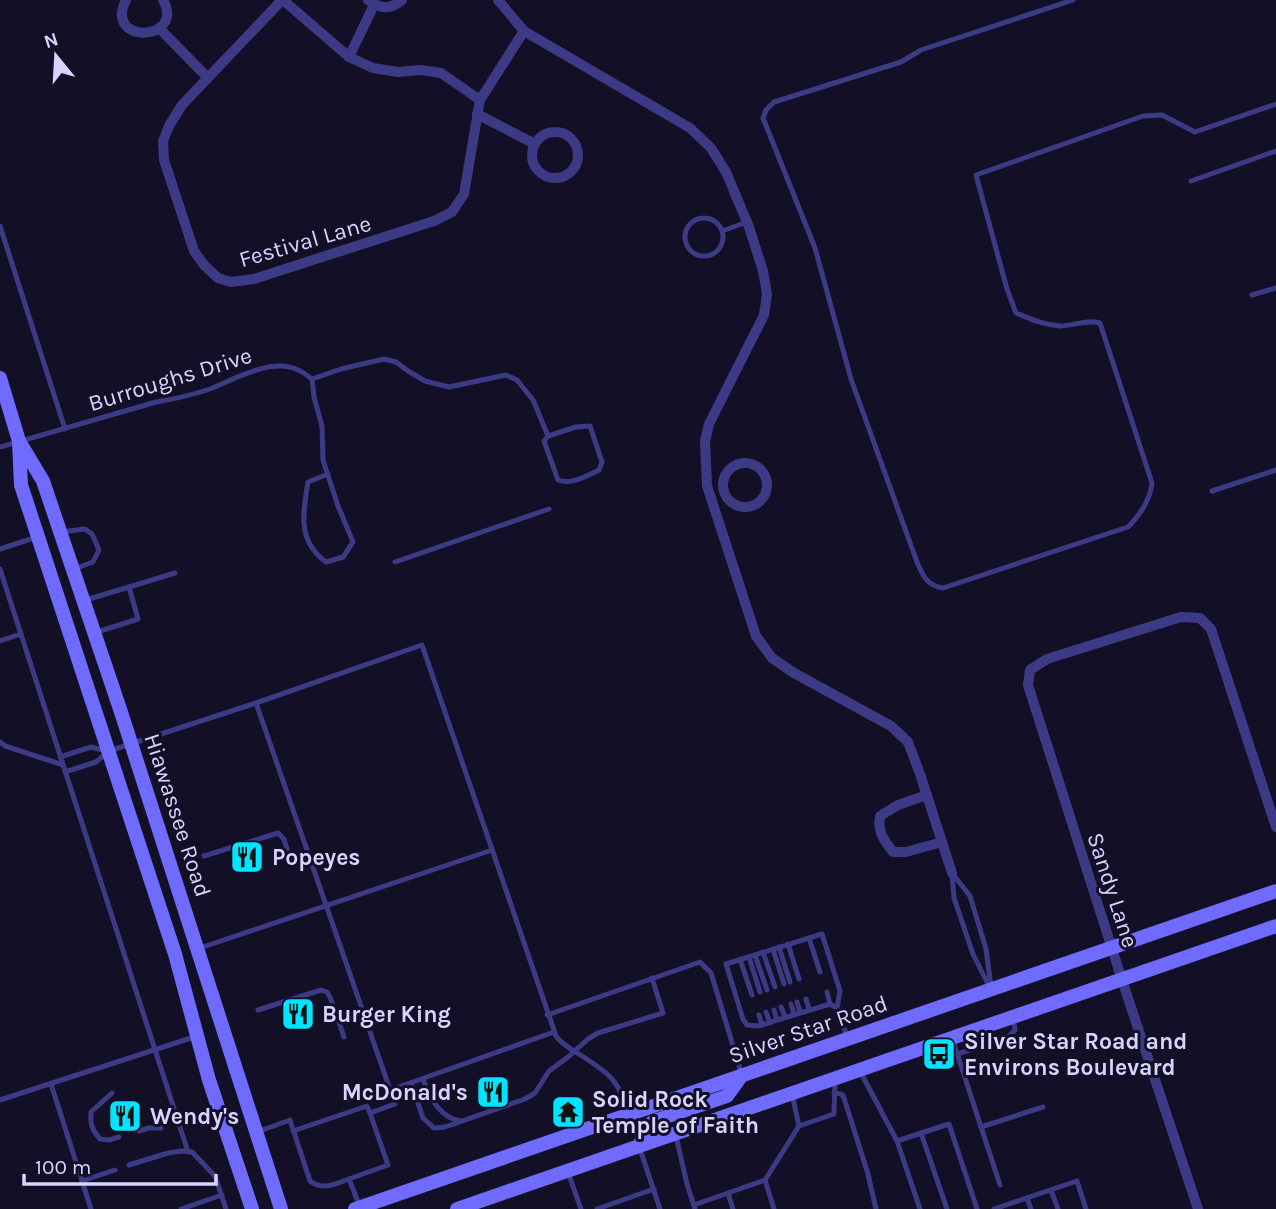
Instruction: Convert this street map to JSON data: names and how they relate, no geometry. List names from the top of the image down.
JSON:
{
  "streets": {
    "main road": ["Hiawassee Road", "Silver Star Road"],
    "street": ["Festival Lane", "Sandy Lane"],
    "lane": ["Burroughs Drive"]
  },
  "crossings": [
    ["Burroughs Drive", "Hiawassee Road"],
    ["Sandy Lane", "Silver Star Road"]
  ],
  "places": {
    "restaurant": [
      "Popeyes",
      "Burger King",
      "McDonald's",
      "Wendy's"
    ],
    "bus stop": ["Silver Star Road and Environs Boulevard"],
    "temple": ["Solid Rock Temple of Faith"]
  },
  "scale_bar": "100 m",
  "north": "top"
}
